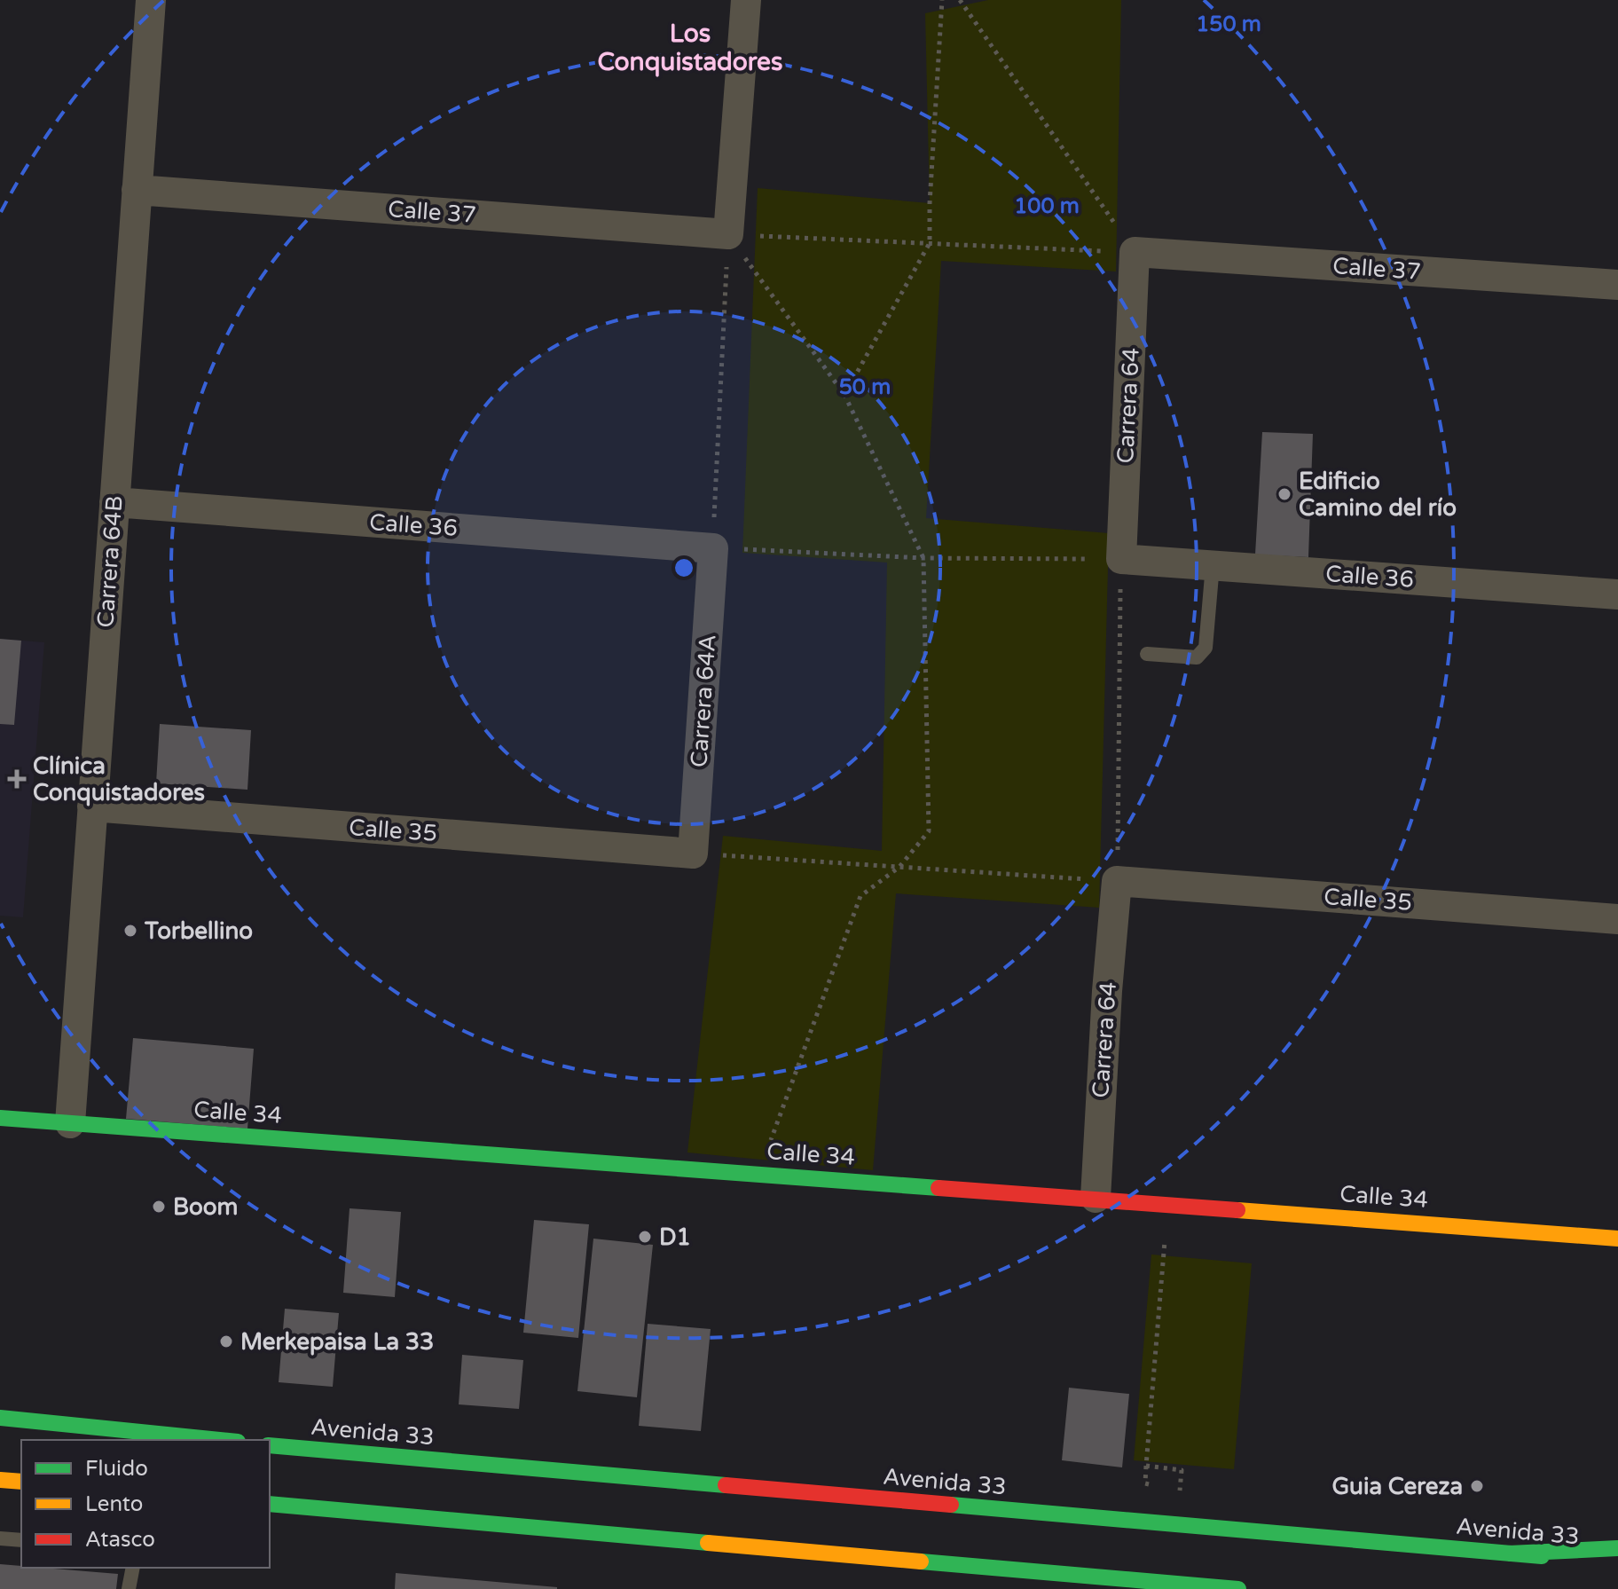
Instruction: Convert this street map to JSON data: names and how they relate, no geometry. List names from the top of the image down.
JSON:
{
  "streets": {
    "main road": ["Calle 34", "Avenida 33"],
    "street": [
      "Calle 37",
      "Carrera 64",
      "Calle 36",
      "Carrera 64B",
      "Carrera 64A",
      "Calle 35"
    ]
  },
  "crossings": [
    ["Calle 37", "Carrera 64"],
    ["Calle 37", "Carrera 64B"],
    ["Carrera 64", "Calle 36"],
    ["Carrera 64", "Calle 35"],
    ["Carrera 64", "Calle 34"],
    ["Calle 36", "Carrera 64B"],
    ["Calle 36", "Carrera 64A"],
    ["Carrera 64B", "Calle 35"],
    ["Carrera 64B", "Calle 34"],
    ["Carrera 64A", "Calle 35"]
  ],
  "districts": ["Los Conquistadores"],
  "places": {
    "other": [
      "Edificio Camino del río",
      "Torbellino",
      "Boom",
      "D1",
      "Merkepaisa La 33",
      "Guia Cereza"
    ],
    "health": ["Clínica Conquistadores"]
  },
  "legend": ["Fluido", "Lento", "Atasco"],
  "rings": ["150 m", "100 m", "50 m"]
}
